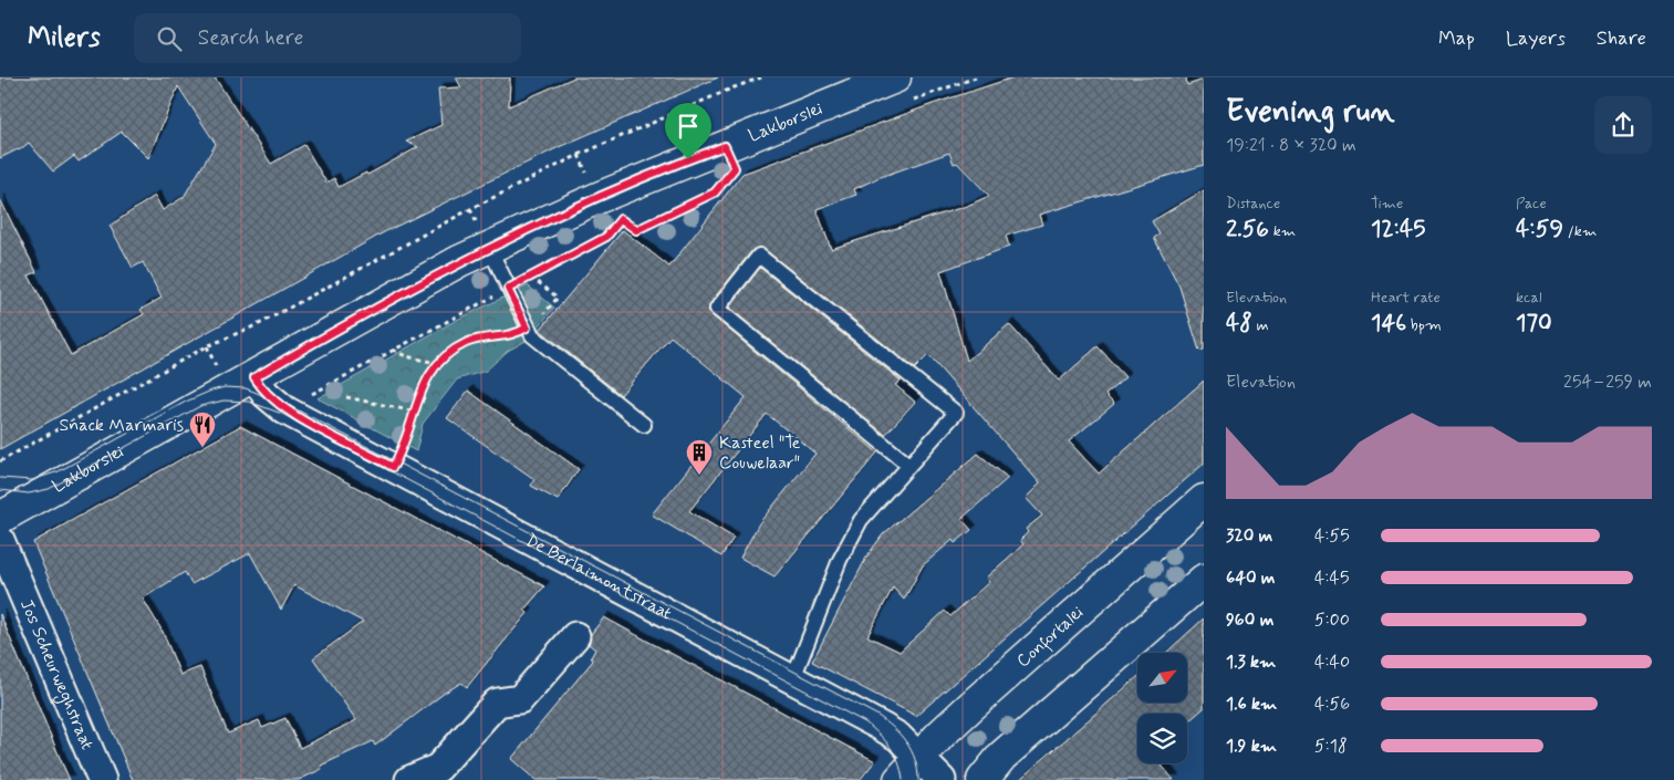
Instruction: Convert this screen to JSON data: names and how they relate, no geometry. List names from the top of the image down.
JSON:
{
  "streets": {
    "street": [
      "Lakborslei",
      "De Berlaimontstraat",
      "Confortalei",
      "Jos Scheurweghstraat"
    ]
  },
  "crossings": [
    ["Lakborslei", "De Berlaimontstraat"],
    ["De Berlaimontstraat", "Confortalei"]
  ],
  "places": {
    "restaurant": ["Snack Marmaris"],
    "building": ["Kasteel \"Te Couwelaar\""]
  },
  "north": "top right",
  "page": {
    "header": "Milers",
    "search": "Search here",
    "nav": ["Map", "Layers", "Share"],
    "heading": ["Evening run", "19:21 · 8 × 320 m"],
    "stats": [
      ["Distance", "2.56 km"],
      ["Time", "12:45"],
      ["Pace", "4:59 /km"],
      ["Elevation", "48 m"],
      ["Heart rate", "146 bpm"],
      ["kcal", "170"]
    ],
    "chart": ["Elevation", "254–259 m"],
    "list": [
      {
        "name": "320 m",
        "note": "4:55"
      },
      {
        "name": "640 m",
        "note": "4:45"
      },
      {
        "name": "960 m",
        "note": "5:00"
      },
      {
        "name": "1.3 km",
        "note": "4:40"
      },
      {
        "name": "1.6 km",
        "note": "4:56"
      },
      {
        "name": "1.9 km",
        "note": "5:18"
      }
    ]
  }
}
